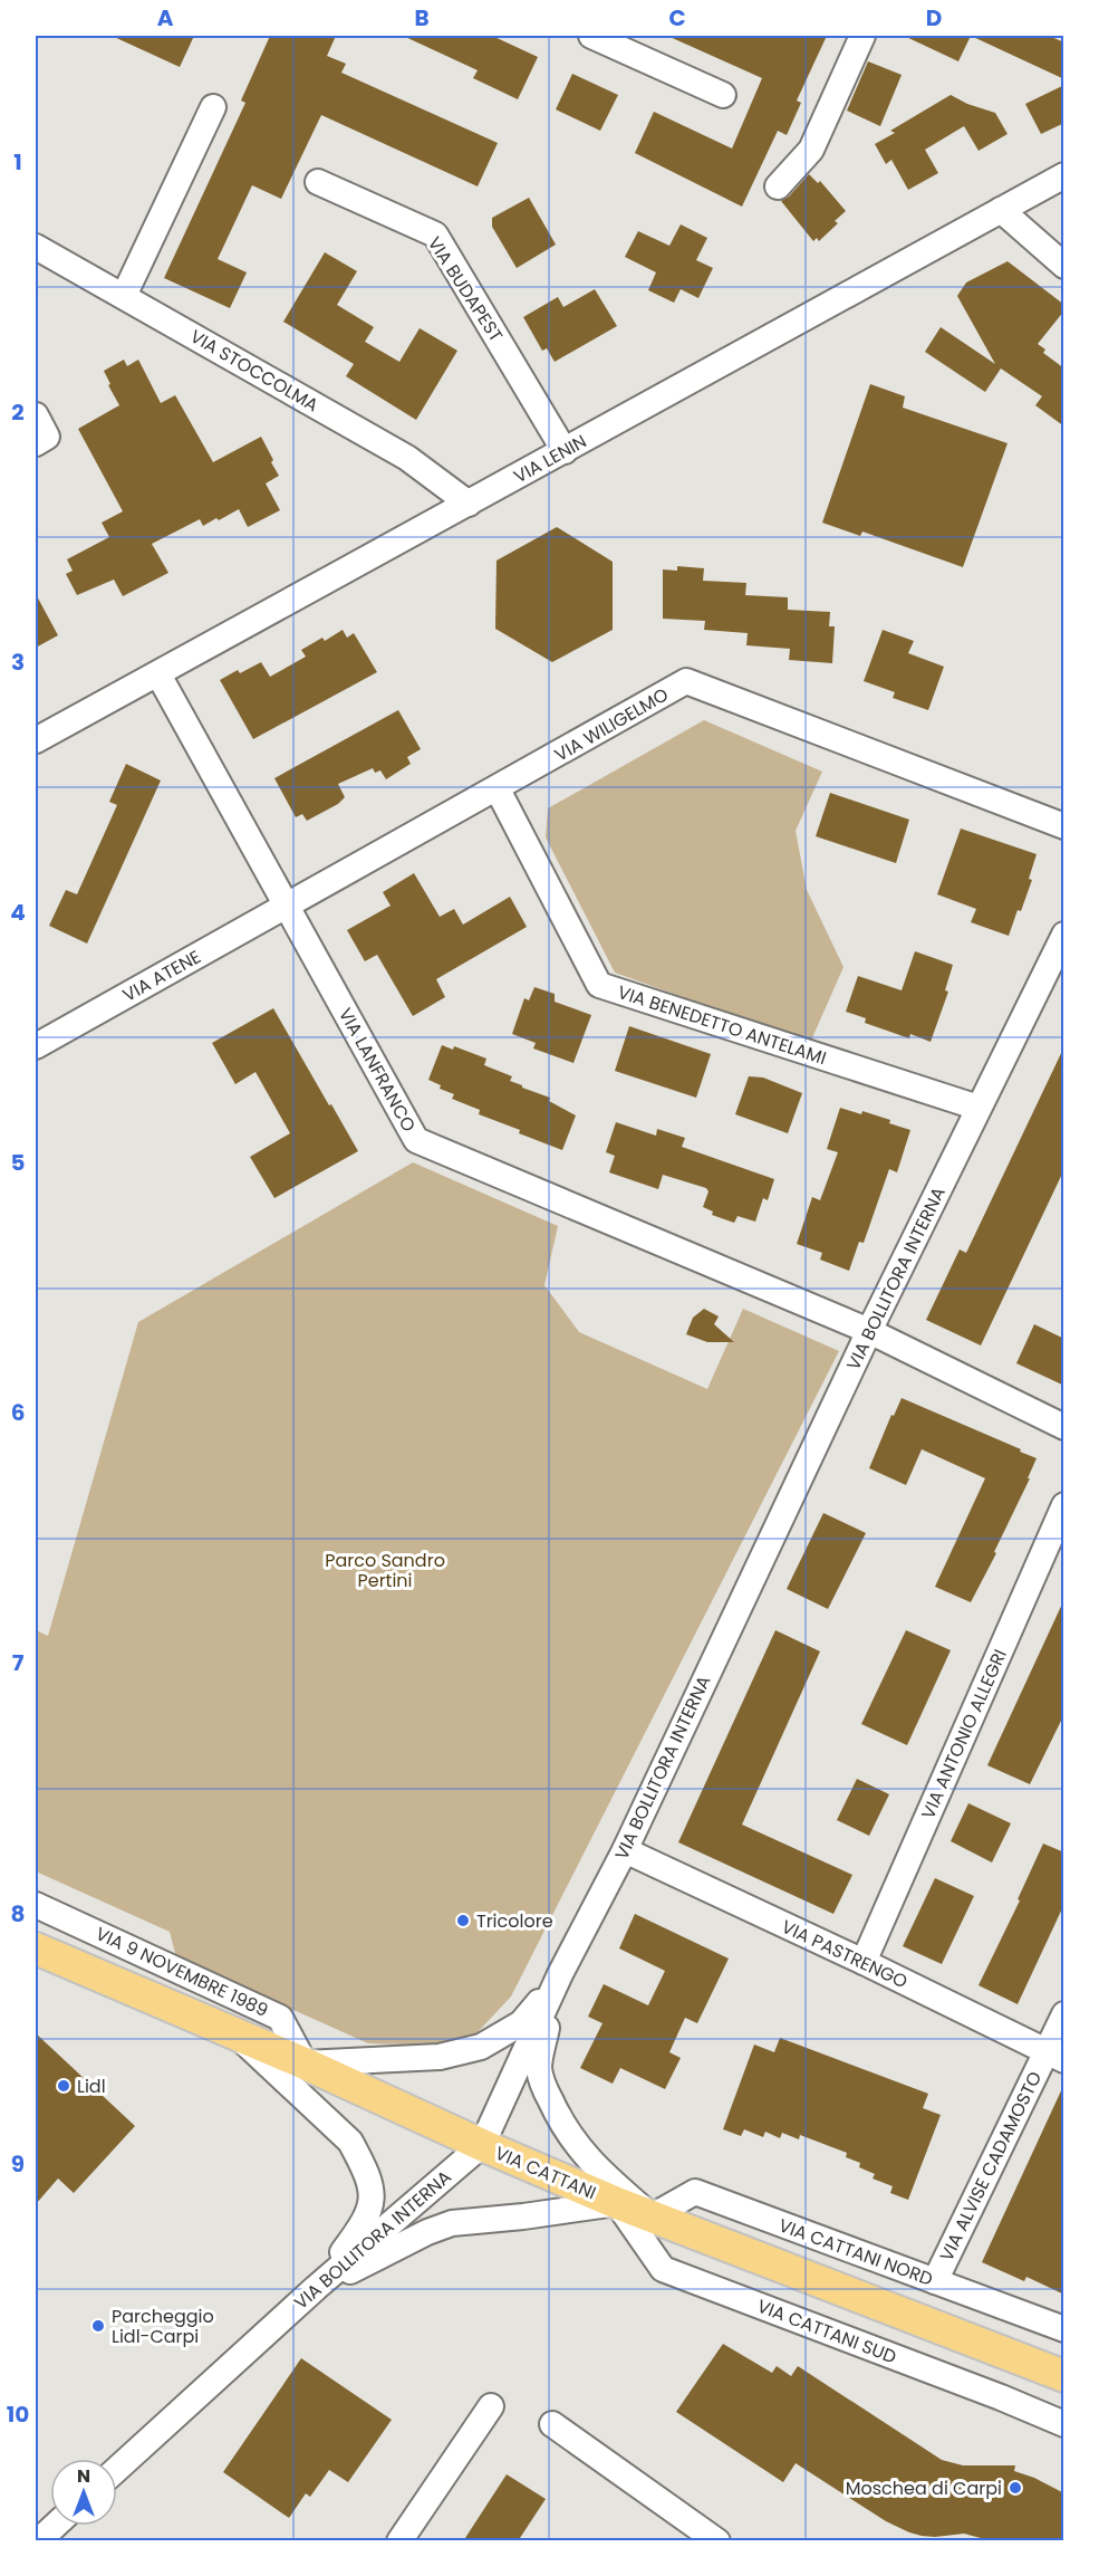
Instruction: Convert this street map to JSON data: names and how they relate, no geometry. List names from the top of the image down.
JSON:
{
  "streets": {
    "main road": ["VIA CATTANI"],
    "street": [
      "VIA BUDAPEST",
      "VIA STOCCOLMA",
      "VIA LENIN",
      "VIA WILIGELMO",
      "VIA ATENE",
      "VIA BENEDETTO ANTELAMI",
      "VIA LANFRANCO",
      "VIA BOLLITORA INTERNA",
      "VIA ANTONIO ALLEGRI",
      "VIA PASTRENGO",
      "VIA 9 NOVEMBRE 1989",
      "VIA ALVISE CADAMOSTO",
      "VIA CATTANI NORD",
      "VIA CATTANI SUD"
    ]
  },
  "crossings": [
    ["VIA BUDAPEST", "VIA LENIN"],
    ["VIA STOCCOLMA", "VIA LENIN"],
    ["VIA LENIN", "VIA LANFRANCO"],
    ["VIA WILIGELMO", "VIA ATENE"],
    ["VIA WILIGELMO", "VIA BENEDETTO ANTELAMI"],
    ["VIA WILIGELMO", "VIA LANFRANCO"],
    ["VIA ATENE", "VIA LANFRANCO"],
    ["VIA BENEDETTO ANTELAMI", "VIA BOLLITORA INTERNA"],
    ["VIA LANFRANCO", "VIA BOLLITORA INTERNA"],
    ["VIA BOLLITORA INTERNA", "VIA PASTRENGO"],
    ["VIA BOLLITORA INTERNA", "VIA CATTANI"],
    ["VIA ANTONIO ALLEGRI", "VIA PASTRENGO"],
    ["VIA PASTRENGO", "VIA ALVISE CADAMOSTO"],
    ["VIA 9 NOVEMBRE 1989", "VIA CATTANI"],
    ["VIA ALVISE CADAMOSTO", "VIA CATTANI NORD"],
    ["VIA CATTANI", "VIA CATTANI NORD"],
    ["VIA CATTANI", "VIA CATTANI SUD"]
  ],
  "parks": ["Parco Sandro Pertini"],
  "places": [
    "Tricolore",
    "Lidl",
    "Parcheggio Lidl-Carpi",
    "Moschea di Carpi"
  ],
  "north": "top",
  "grid": {
    "columns": [
      "A",
      "B",
      "C",
      "D"
    ],
    "rows": [
      "1",
      "2",
      "3",
      "4",
      "5",
      "6",
      "7",
      "8",
      "9",
      "10"
    ]
  }
}
